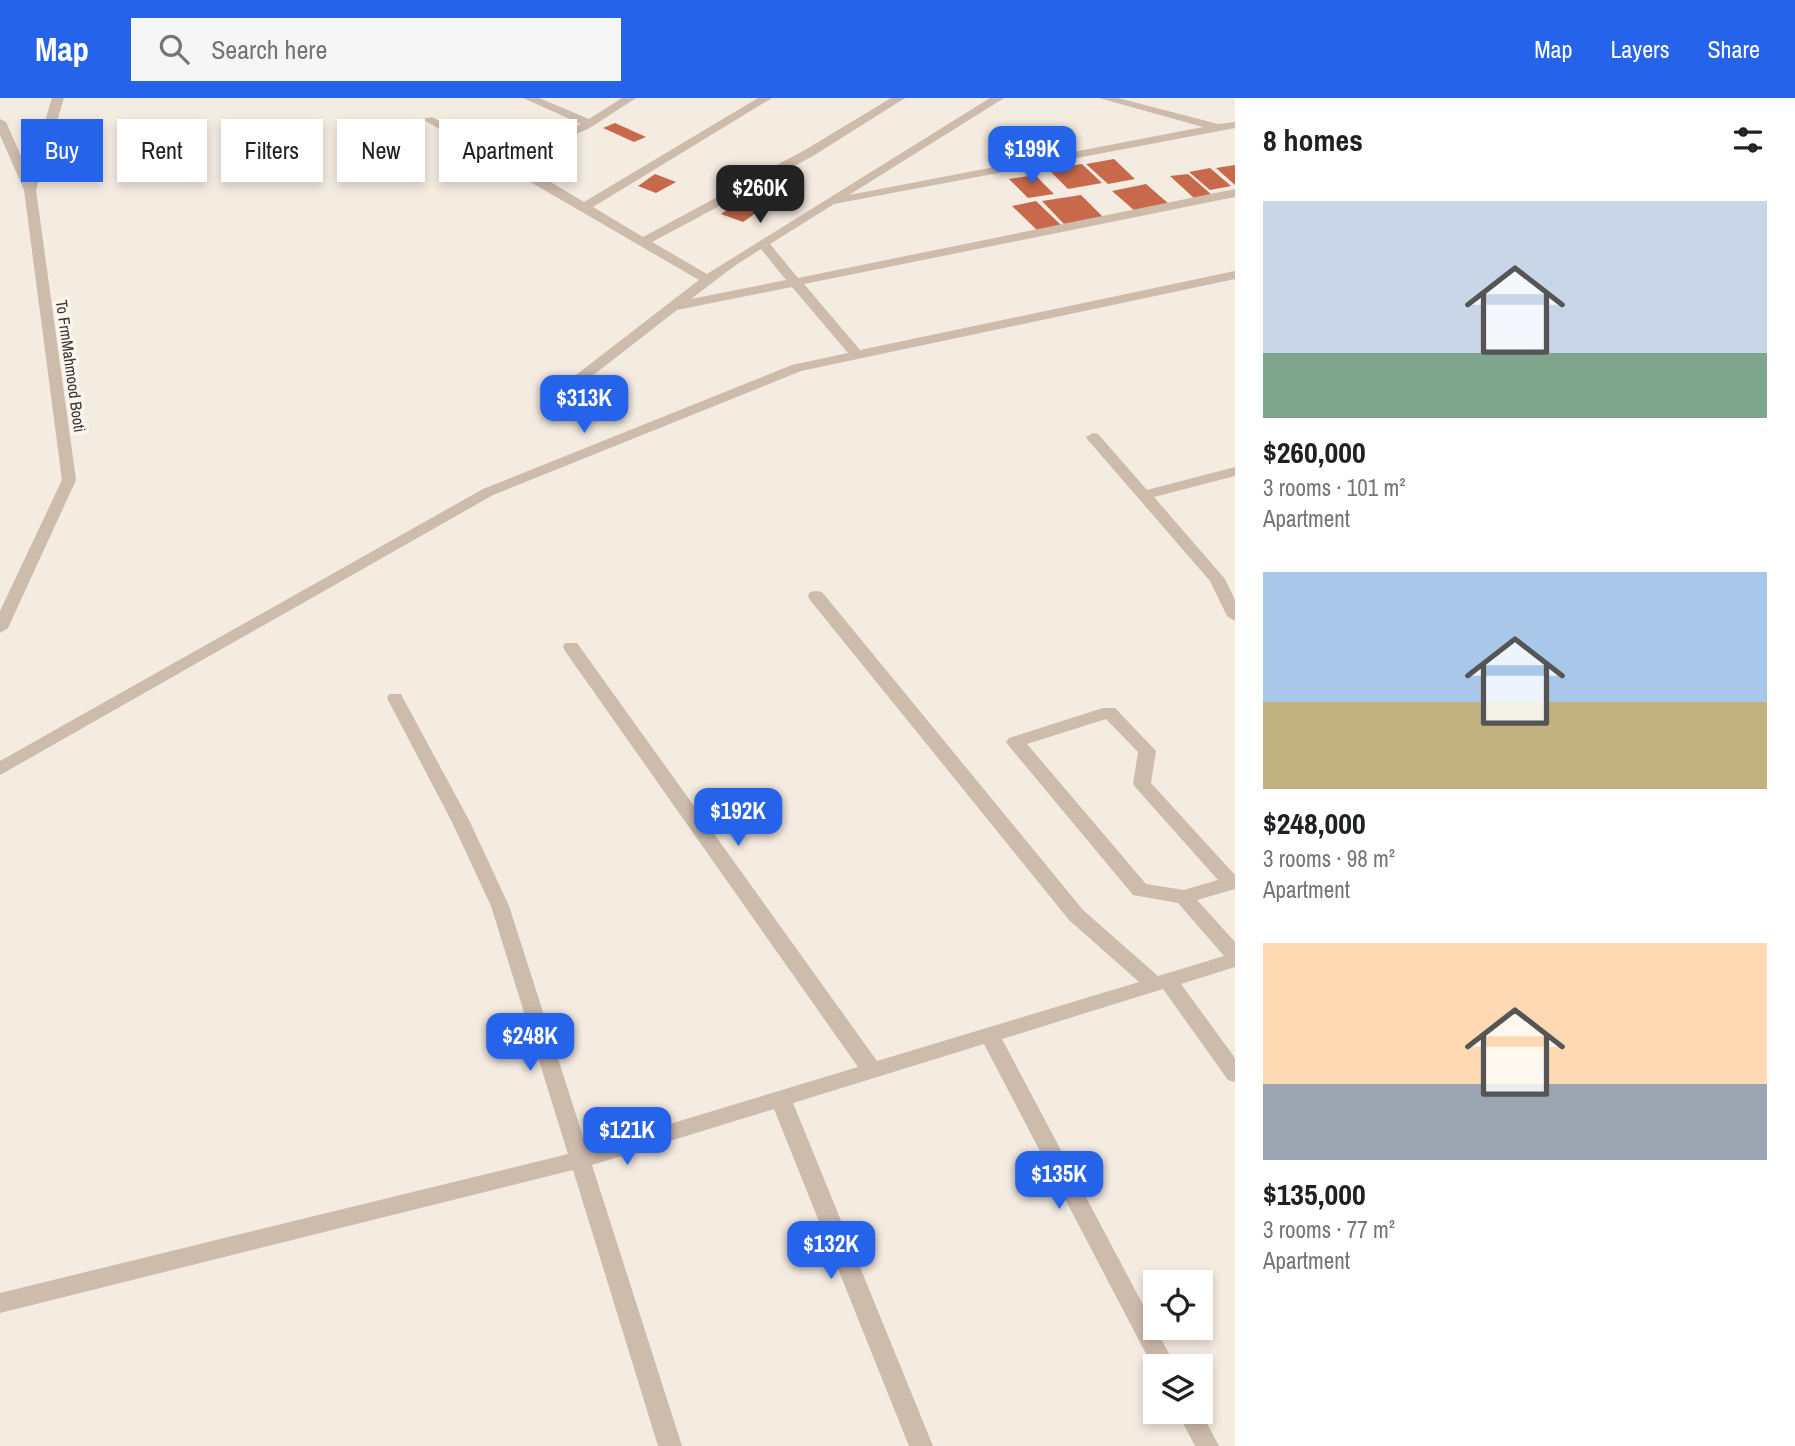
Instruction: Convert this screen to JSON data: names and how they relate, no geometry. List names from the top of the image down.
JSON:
{
  "streets": {
    "street": ["To FrmMahmood Booti"]
  },
  "page": {
    "header": "Map",
    "search": "Search here",
    "nav": ["Map", "Layers", "Share"],
    "heading": "8 homes",
    "chip": [
      "Buy",
      "Rent",
      "Filters",
      "New",
      "Apartment"
    ],
    "price": [
      "$199K",
      "$260K",
      "$313K",
      "$192K",
      "$248K",
      "$121K",
      "$135K",
      "$132K"
    ],
    "list": [
      {
        "name": "$260,000",
        "note": "3 rooms · 101 m² · Apartment"
      },
      {
        "name": "$248,000",
        "note": "3 rooms · 98 m² · Apartment"
      },
      {
        "name": "$135,000",
        "note": "3 rooms · 77 m² · Apartment"
      }
    ]
  }
}
